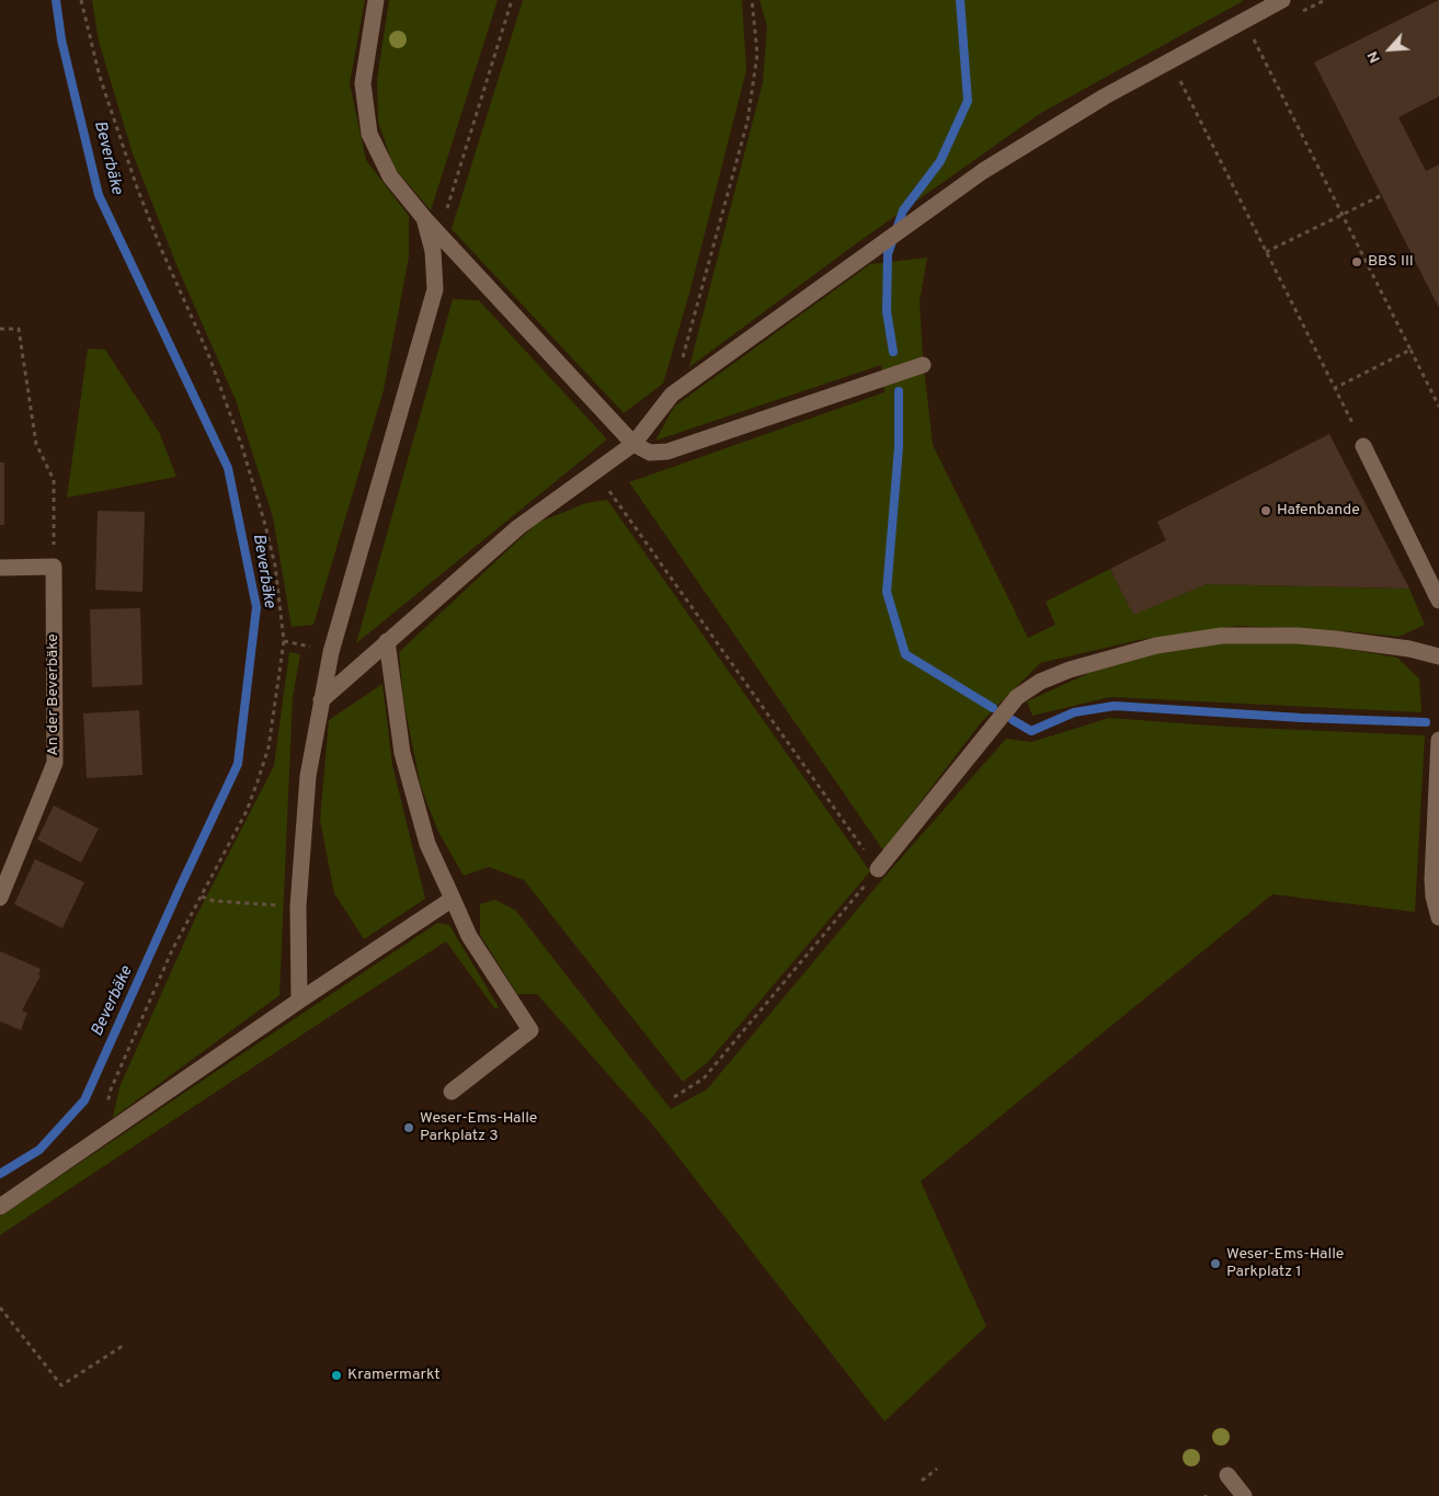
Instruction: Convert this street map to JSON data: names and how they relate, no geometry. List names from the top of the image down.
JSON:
{
  "streets": {
    "street": ["An der Beverbäke"]
  },
  "water": ["Beverbäke"],
  "places": [
    "BBS III",
    "Hafenbande",
    "Weser-Ems-Halle Parkplatz 3",
    "Weser-Ems-Halle Parkplatz 1",
    "Kramermarkt"
  ],
  "north": "bottom left"
}
